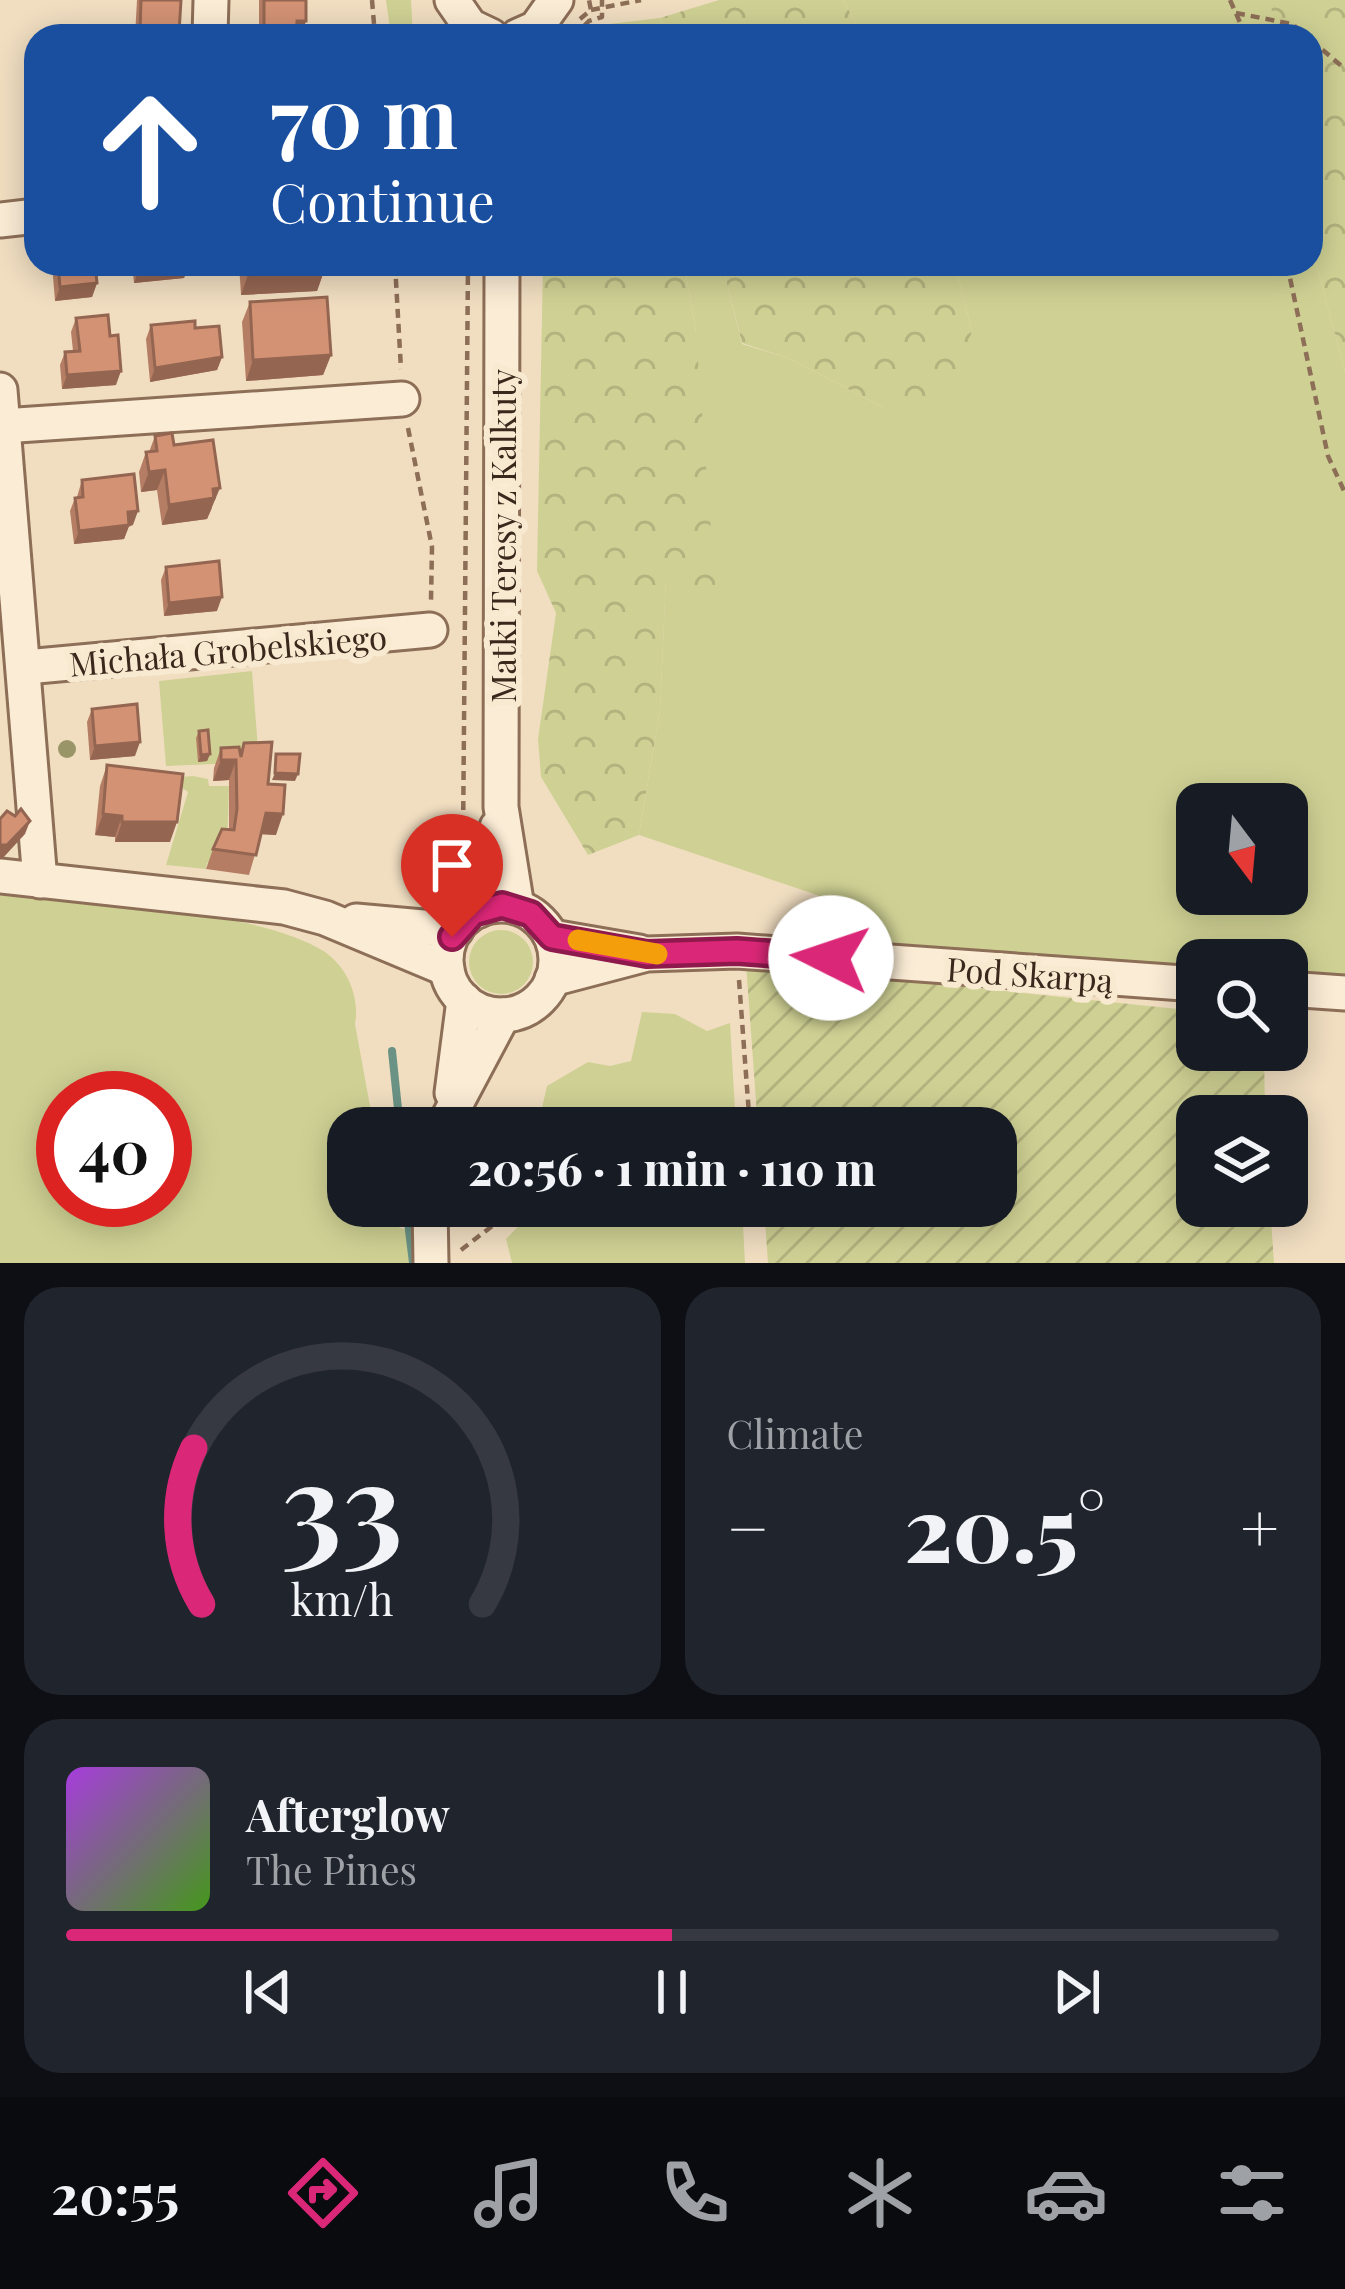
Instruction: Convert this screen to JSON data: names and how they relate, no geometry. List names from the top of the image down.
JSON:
{
  "streets": {
    "street": ["Matki Teresy z Kalkuty", "Michała Grobelskiego", "Pod Skarpą"]
  },
  "crossings": [
    ["Matki Teresy z Kalkuty", "Pod Skarpą"]
  ],
  "north": "bottom",
  "page": {
    "turn": ["70 m", "Continue"],
    "limit": "40",
    "trip": "20:56 · 1 min · 110 m",
    "tile": "Climate",
    "heat": ["−", "20.5°", "+"],
    "song": ["Afterglow", "The Pines"],
    "tabs": "20:55",
    "gauge": ["33", "km/h"]
  }
}
